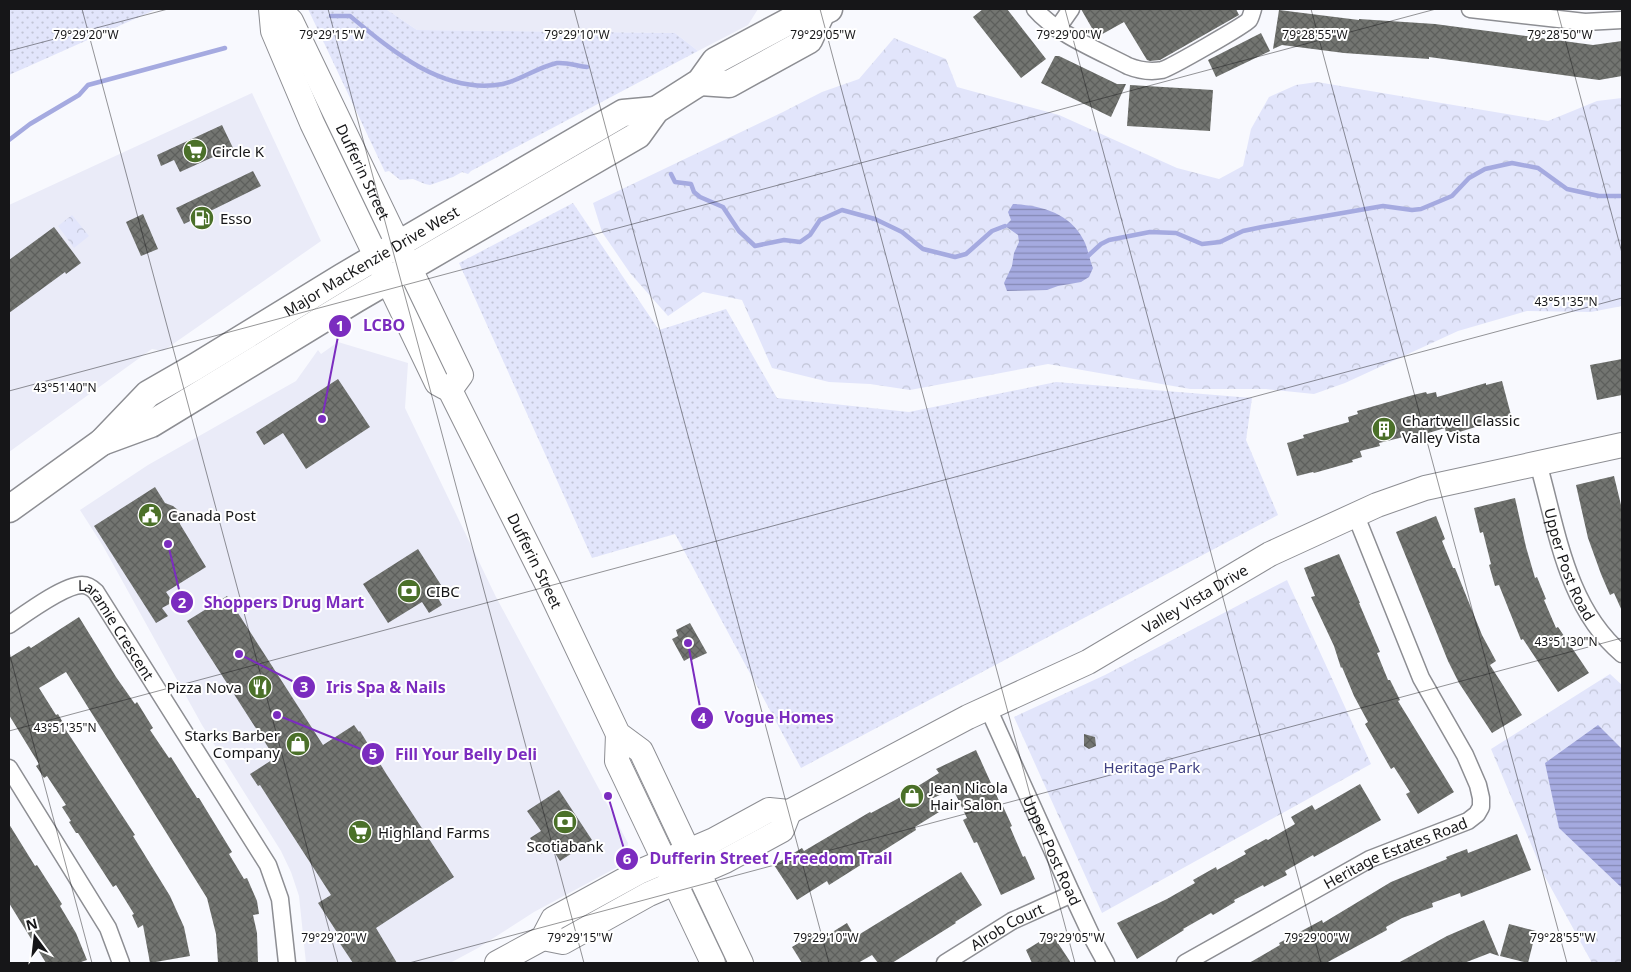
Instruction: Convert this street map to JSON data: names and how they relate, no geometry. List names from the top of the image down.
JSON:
{
  "streets": {
    "main road": ["Dufferin Street", "Major MacKenzie Drive West", "Valley Vista Drive"],
    "street": [
      "Upper Post Road",
      "Laramie Crescent",
      "Heritage Estates Road",
      "Alrob Court"
    ]
  },
  "crossings": [
    ["Dufferin Street", "Major MacKenzie Drive West"],
    ["Dufferin Street", "Valley Vista Drive"],
    ["Upper Post Road", "Valley Vista Drive"],
    ["Upper Post Road", "Alrob Court"],
    ["Valley Vista Drive", "Heritage Estates Road"]
  ],
  "parks": ["Heritage Park"],
  "places": {
    "supermarket": ["Circle K", "Highland Farms"],
    "fuel station": ["Esso"],
    "other": [
      "LCBO",
      "Shoppers Drug Mart",
      "Vogue Homes",
      "Iris Spa & Nails",
      "Fill Your Belly Deli",
      "Dufferin Street / Freedom Trail"
    ],
    "building": ["Chartwell Classic Valley Vista"],
    "public building": ["Canada Post"],
    "bank": ["CIBC", "Scotiabank"],
    "restaurant": ["Pizza Nova"],
    "shop": ["Starks Barber Company", "Jean Nicola Hair Salon"]
  },
  "north": "top",
  "coordinates": [
    "79°29'20\"W",
    "79°29'15\"W",
    "79°29'10\"W",
    "79°29'05\"W",
    "79°29'00\"W",
    "79°28'55\"W",
    "79°28'50\"W",
    "43°51'35\"N",
    "43°51'40\"N",
    "43°51'30\"N"
  ]
}
